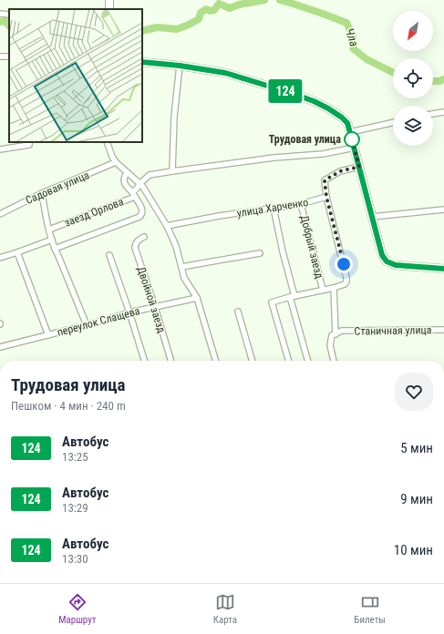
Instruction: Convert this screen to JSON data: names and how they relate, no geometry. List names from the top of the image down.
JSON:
{
  "streets": {
    "street": [
      "Садовая улица",
      "улица Харченко",
      "заезд Орлова",
      "Добрый заезд",
      "Двойной заезд",
      "переулок Слащева",
      "Станичная улица"
    ]
  },
  "crossings": [
    ["улица Харченко", "Добрый заезд"],
    ["Двойной заезд", "переулок Слащева"]
  ],
  "water": ["Чла"],
  "places": ["Трудовая улица"],
  "lines": ["bus line 124"],
  "north": "bottom left",
  "page": {
    "on_map": "124",
    "heading": ["Трудовая улица", "Пешком · 4 мин · 240 m"],
    "list": [
      {
        "mark": "124",
        "name": "Автобус",
        "note": "13:25",
        "value": "5 мин"
      },
      {
        "mark": "124",
        "name": "Автобус",
        "note": "13:29",
        "value": "9 мин"
      },
      {
        "mark": "124",
        "name": "Автобус",
        "note": "13:30",
        "value": "10 мин"
      }
    ],
    "tabs": ["Маршрут", "Карта", "Билеты"]
  }
}
